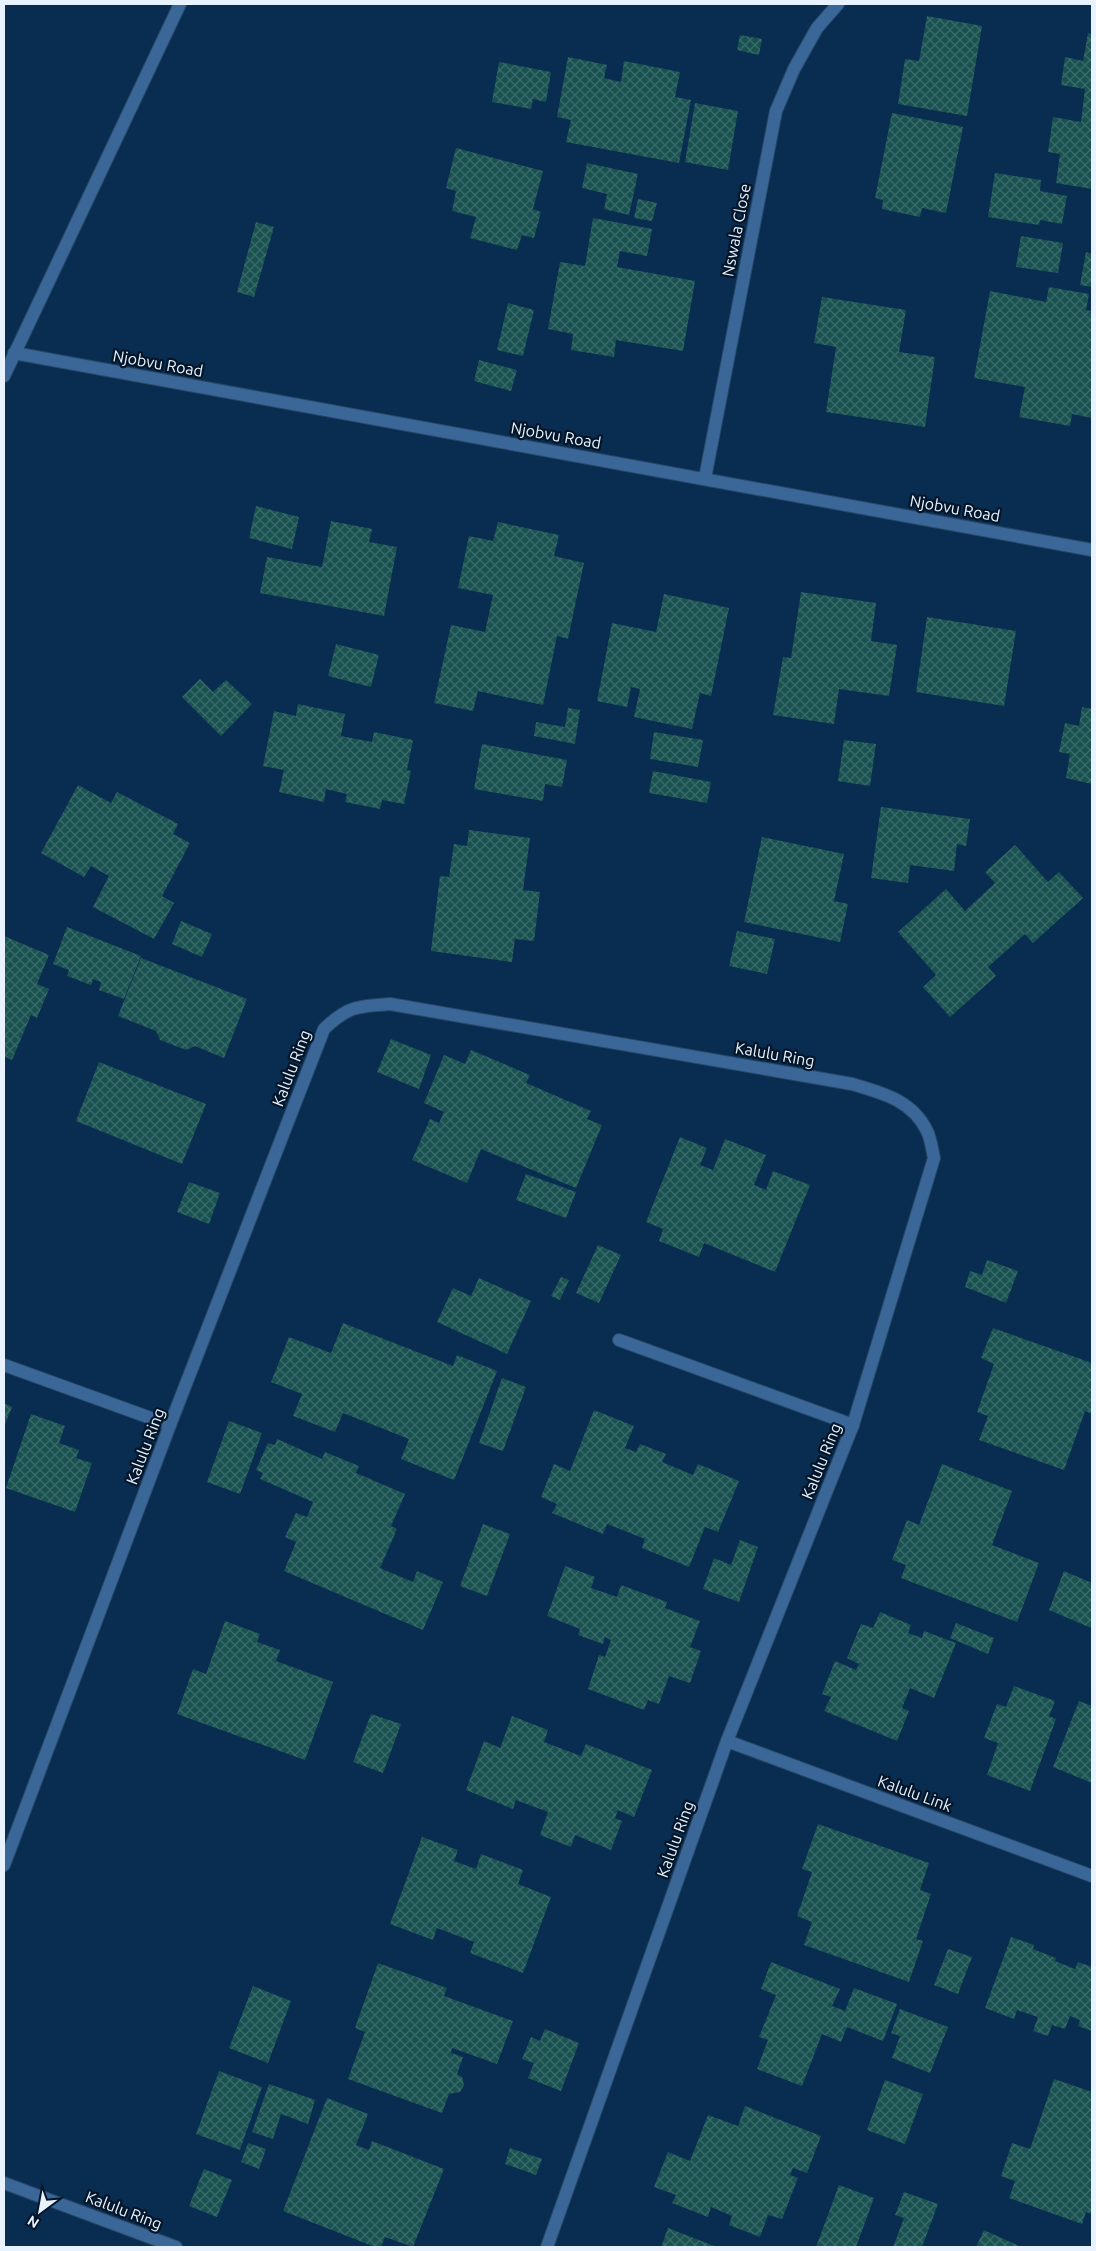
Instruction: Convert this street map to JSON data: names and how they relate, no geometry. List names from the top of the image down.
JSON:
{
  "streets": {
    "street": [
      "Nswala Close",
      "Njobvu Road",
      "Kalulu Ring",
      "Kalulu Link"
    ]
  },
  "crossings": [
    ["Nswala Close", "Njobvu Road"],
    ["Kalulu Ring", "Kalulu Link"]
  ],
  "north": "bottom left"
}
